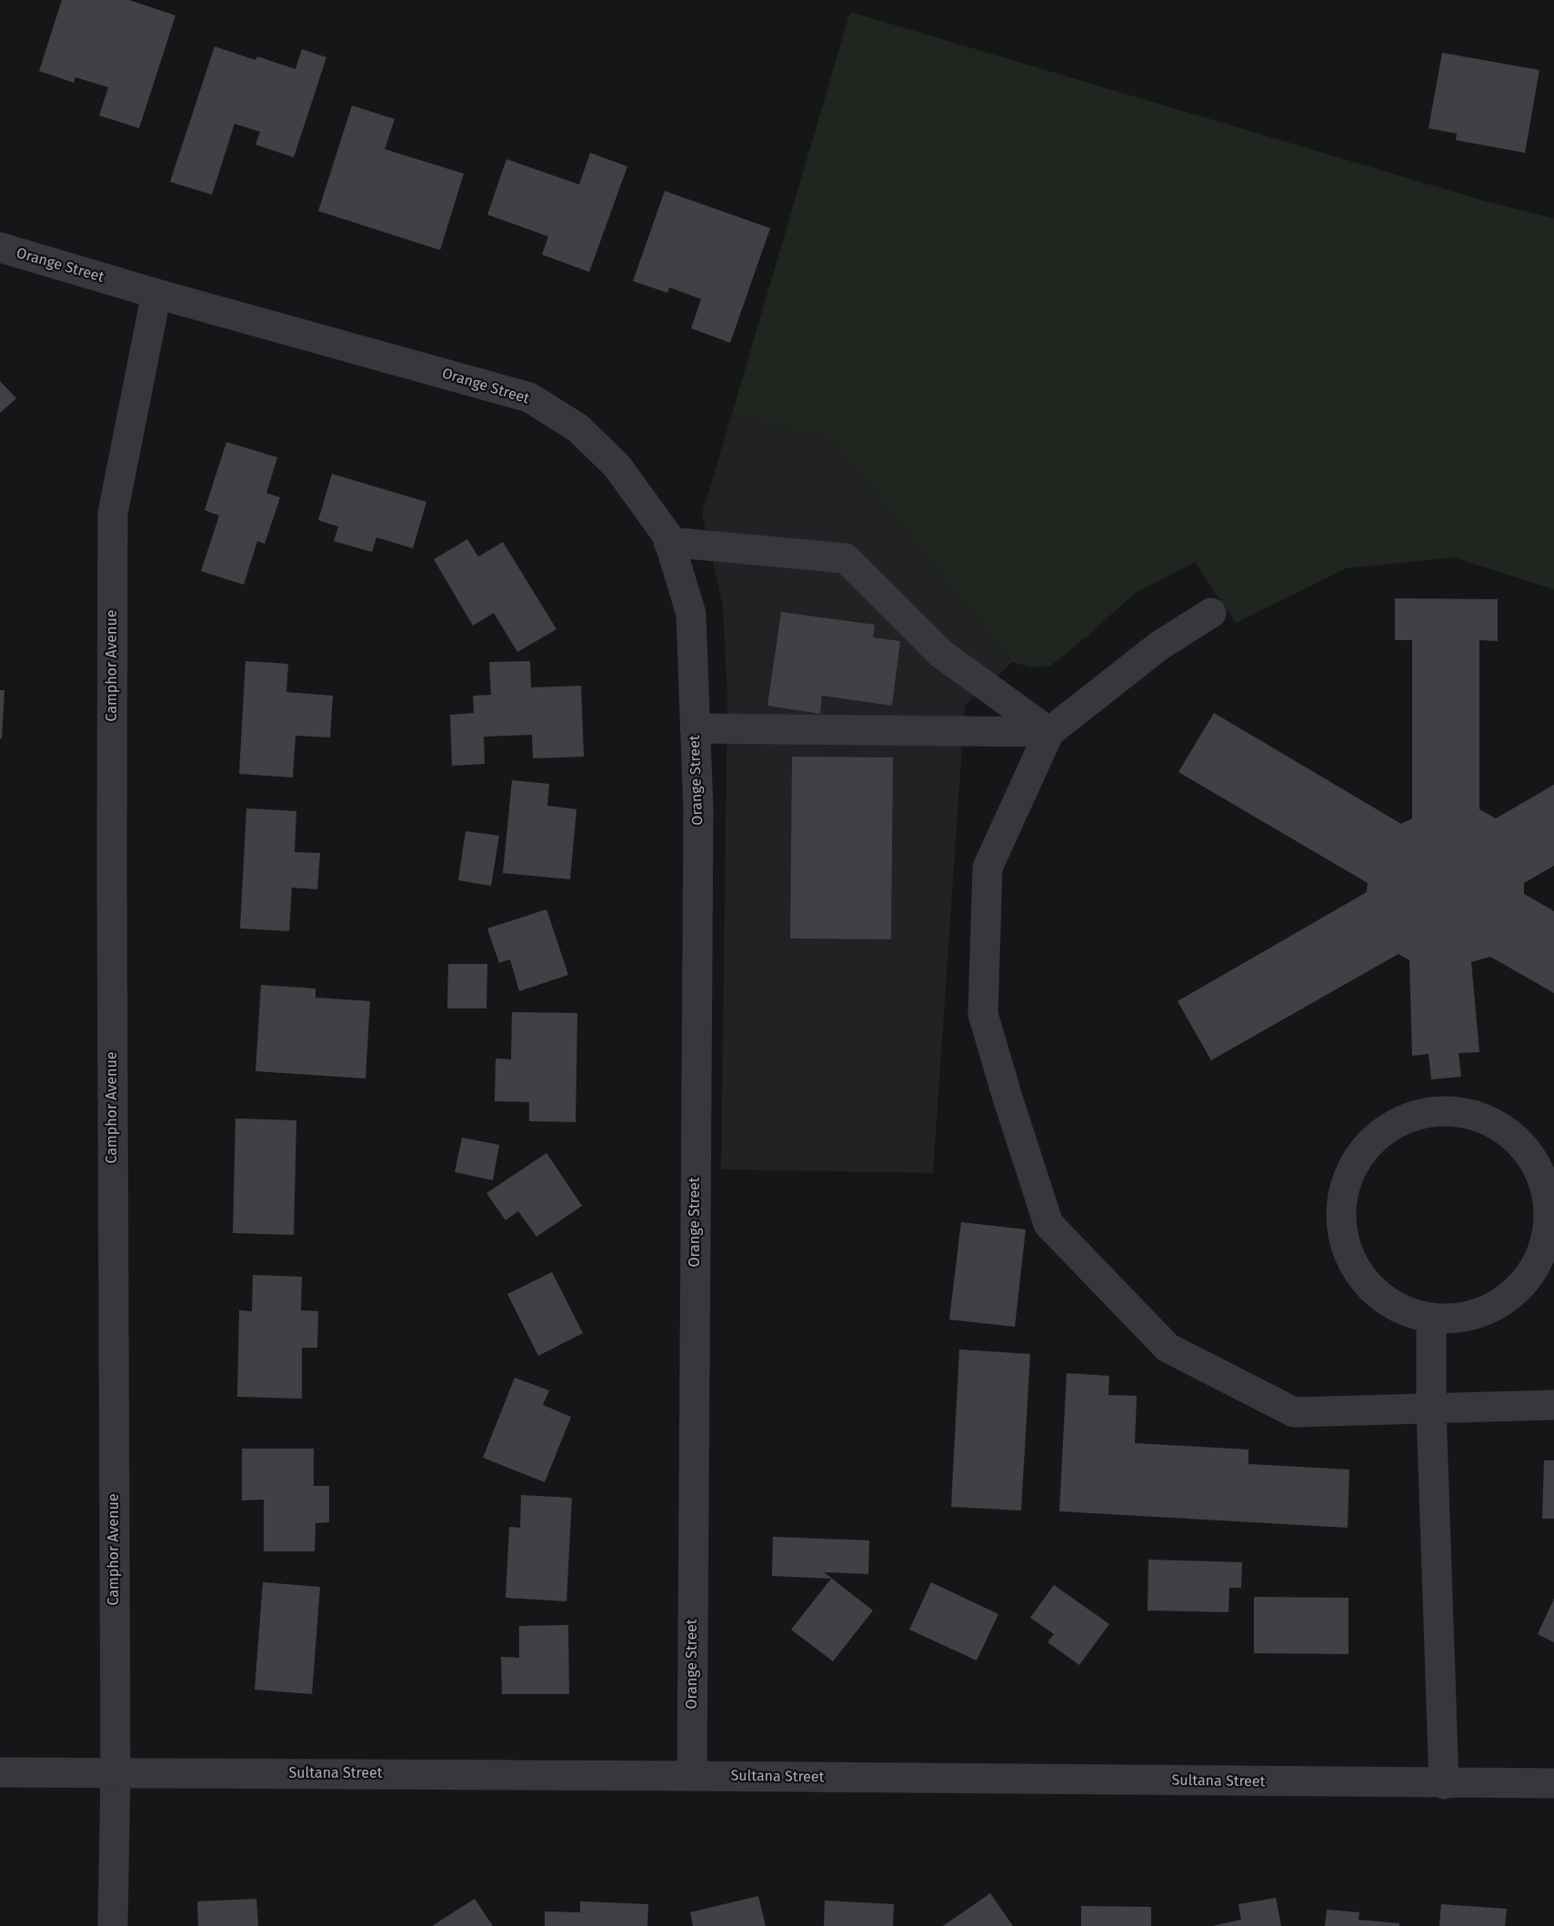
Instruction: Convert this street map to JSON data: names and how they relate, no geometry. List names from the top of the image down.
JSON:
{
  "streets": {
    "street": ["Orange Street", "Camphor Avenue", "Sultana Street"]
  },
  "crossings": [
    ["Orange Street", "Camphor Avenue"],
    ["Orange Street", "Sultana Street"],
    ["Camphor Avenue", "Sultana Street"]
  ]
}
